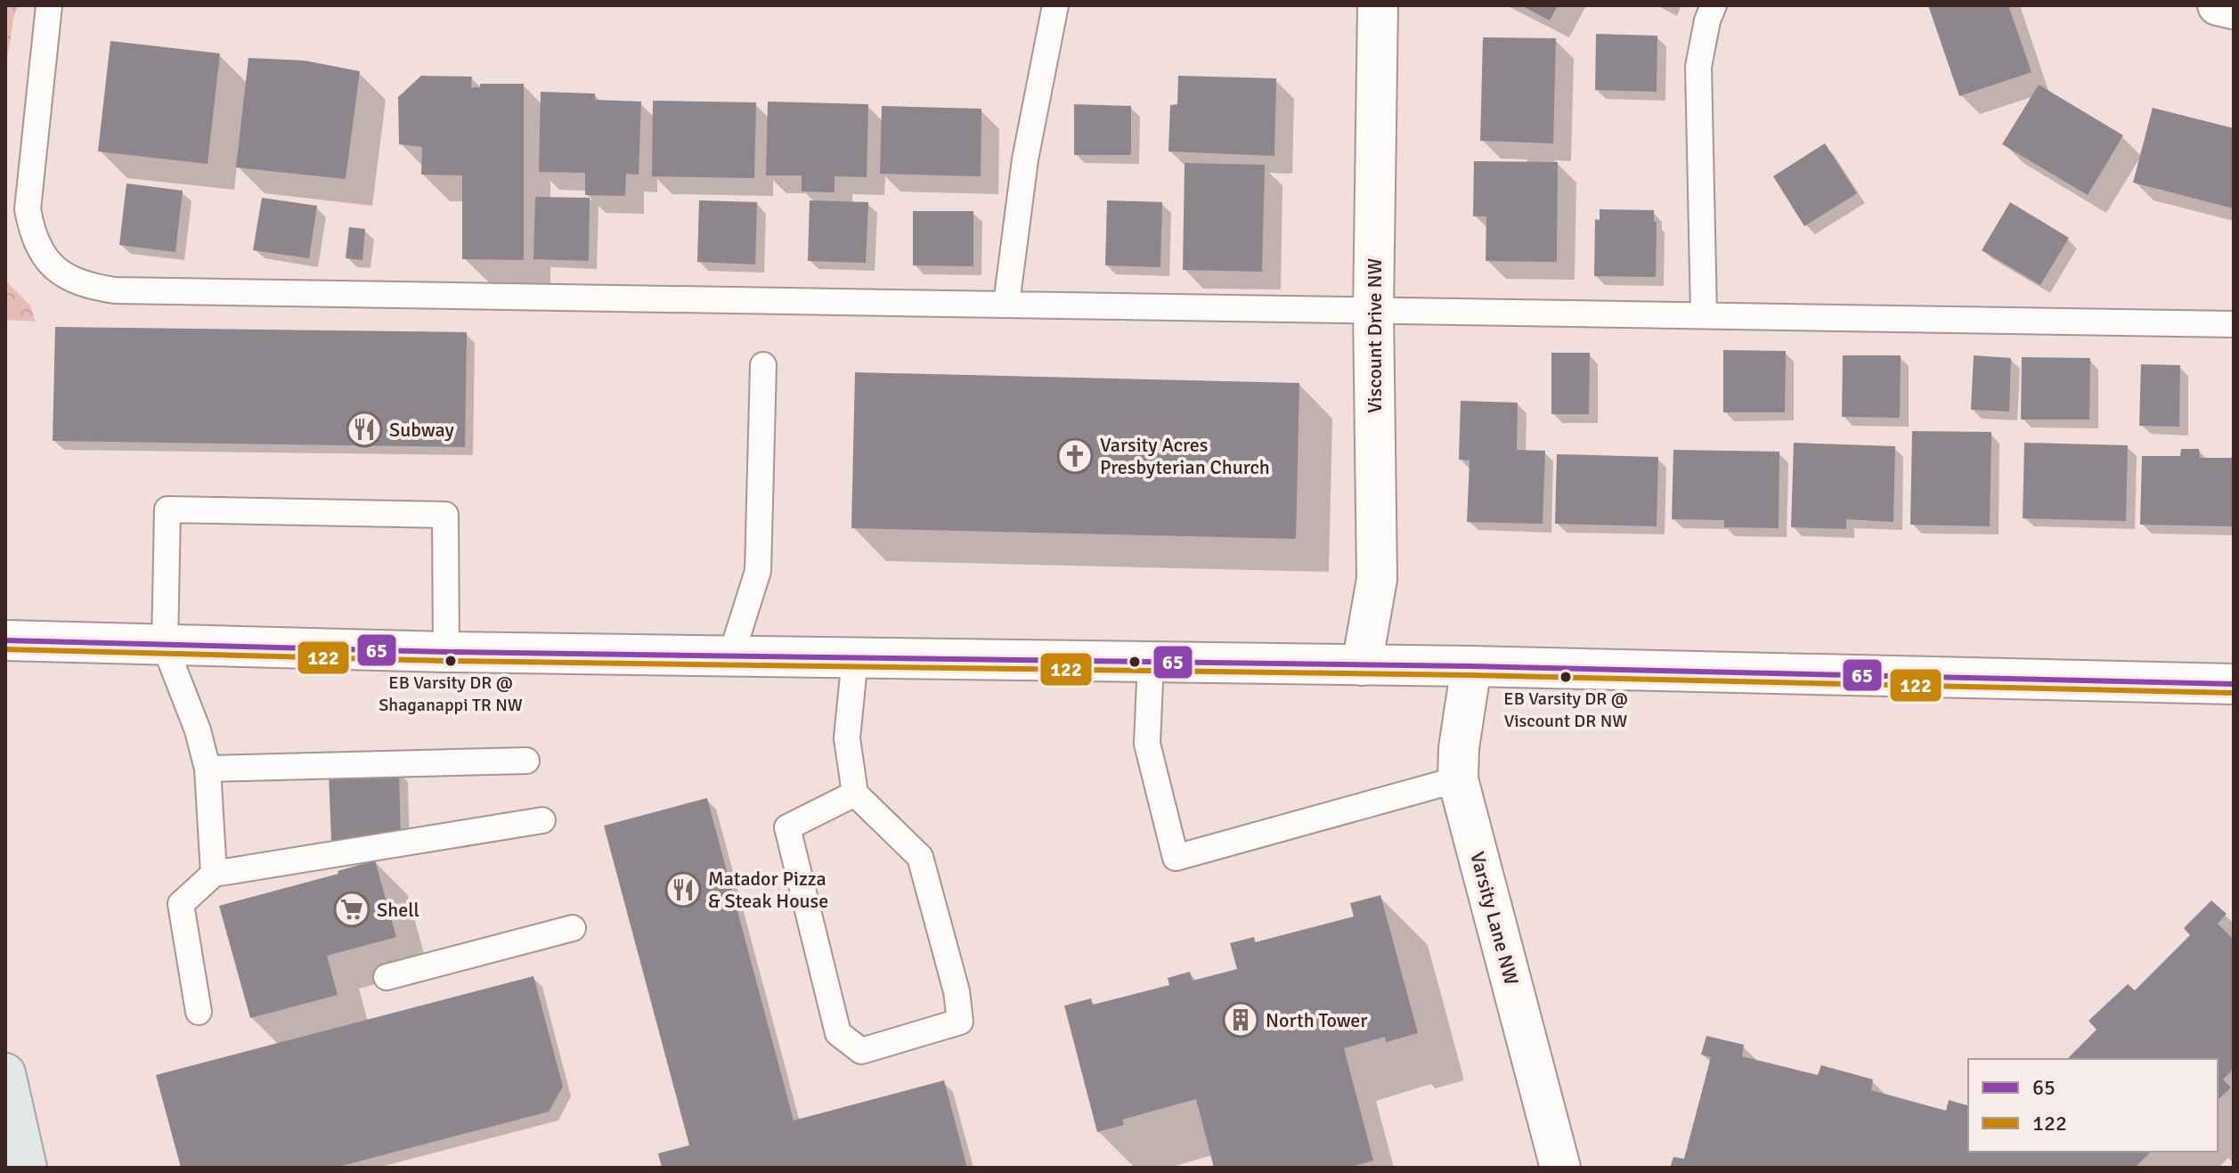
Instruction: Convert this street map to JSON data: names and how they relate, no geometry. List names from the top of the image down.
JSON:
{
  "streets": {
    "street": ["Viscount Drive NW", "Varsity Lane NW"]
  },
  "places": {
    "restaurant": ["Subway", "Matador Pizza & Steak House"],
    "church": ["Varsity Acres Presbyterian Church"],
    "other": ["EB Varsity DR @ Shaganappi TR NW", "EB Varsity DR @ Viscount DR NW"],
    "supermarket": ["Shell"],
    "building": ["North Tower"]
  },
  "lines": ["transit line 65", "transit line 122"],
  "legend": ["65", "122"]
}
